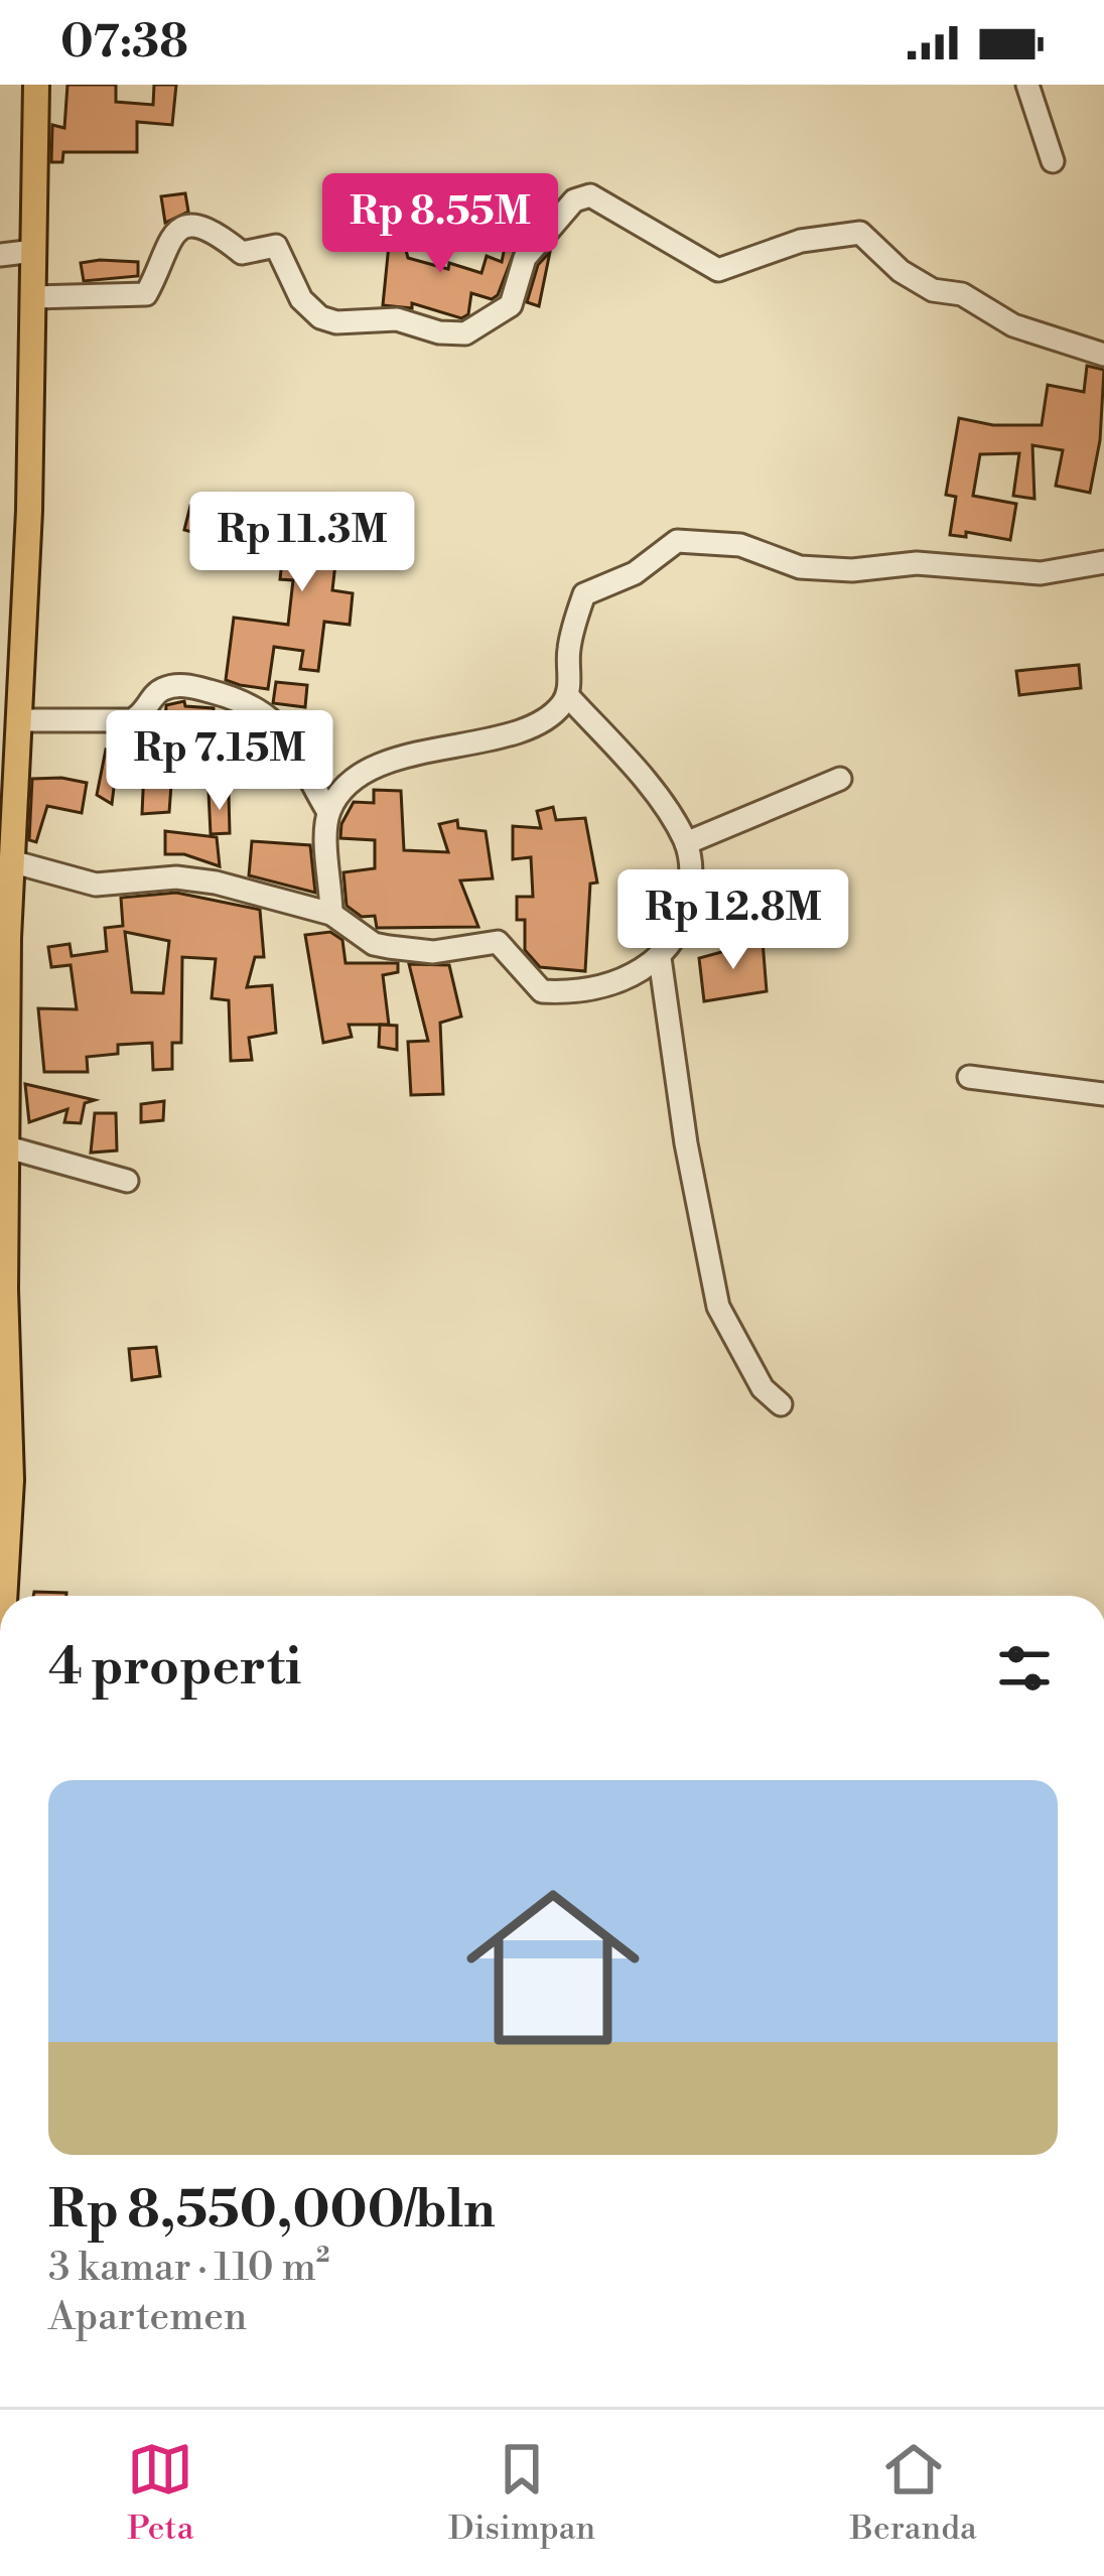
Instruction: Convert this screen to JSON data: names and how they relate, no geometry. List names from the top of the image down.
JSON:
{
  "page": {
    "status": "07:38",
    "price": [
      "Rp 8.55M",
      "Rp 11.3M",
      "Rp 7.15M",
      "Rp 12.8M"
    ],
    "heading": "4 properti",
    "list": [
      {
        "name": "Rp 8,550,000/bln",
        "note": "3 kamar · 110 m² · Apartemen"
      }
    ],
    "tabs": ["Peta", "Disimpan", "Beranda"]
  }
}
